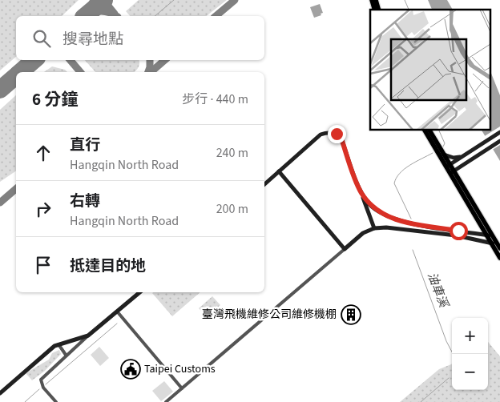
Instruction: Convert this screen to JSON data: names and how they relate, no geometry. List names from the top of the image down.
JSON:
{
  "water": ["油車溪"],
  "places": {
    "building": ["臺灣飛機維修公司維修機棚"],
    "public building": ["Taipei Customs"]
  },
  "page": {
    "search": "搜尋地點",
    "heading": ["6 分鐘", "步行 · 440 m"],
    "list": [
      ["直行", "Hangqin North Road", "240 m"],
      ["右轉", "Hangqin North Road", "200 m"],
      "抵達目的地"
    ],
    "map_buttons": ["+", "−"]
  }
}
